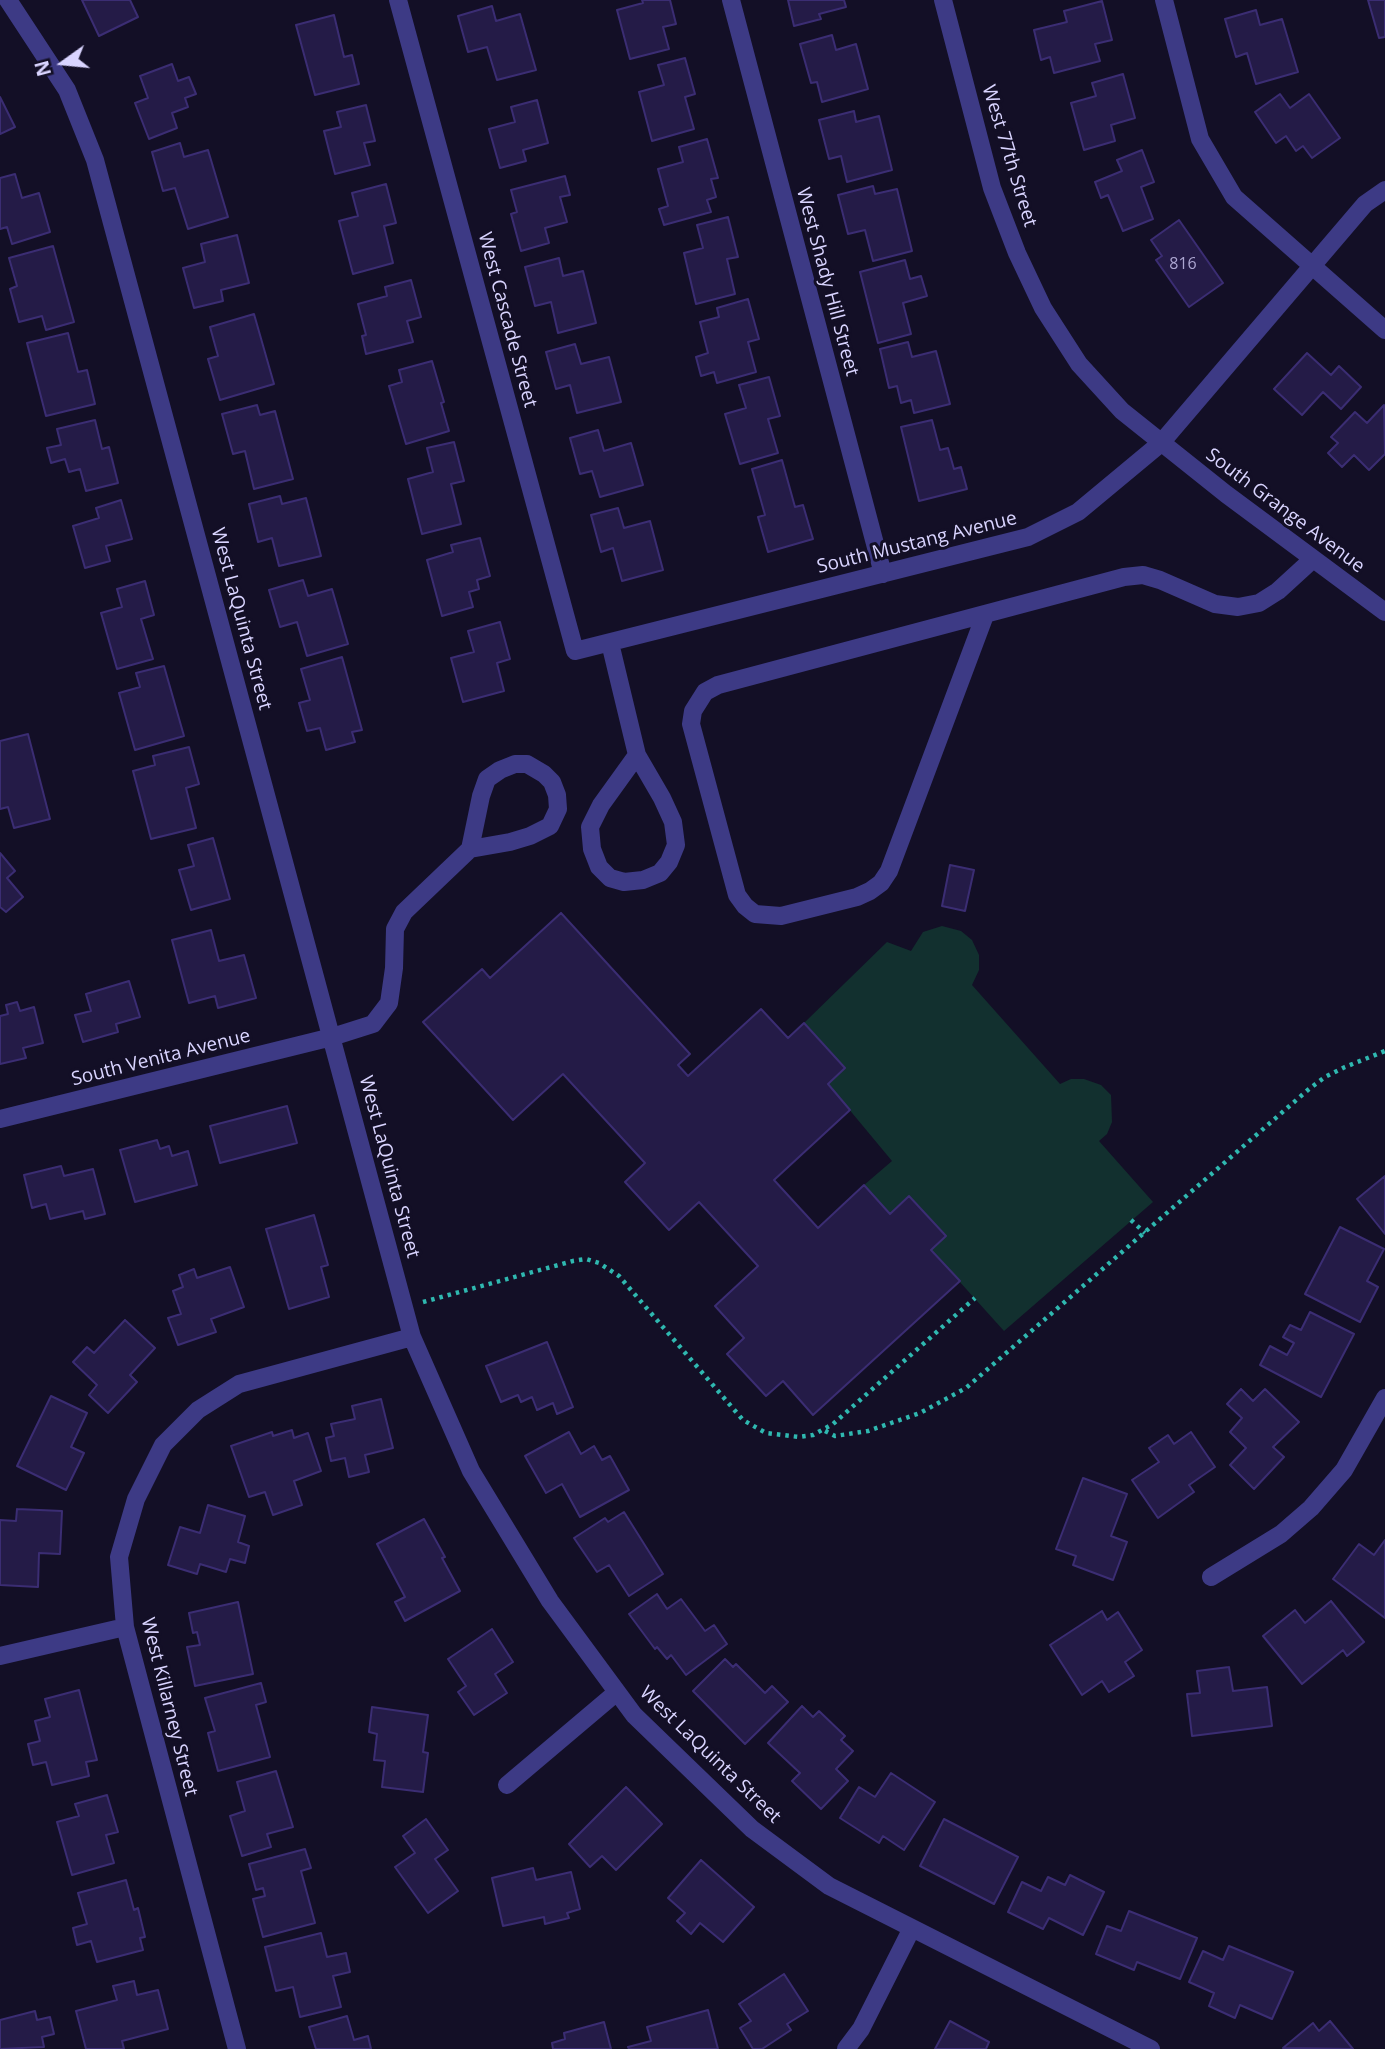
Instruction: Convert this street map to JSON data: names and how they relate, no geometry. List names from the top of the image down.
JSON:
{
  "streets": {
    "street": [
      "West 77th Street",
      "West Shady Hill Street",
      "West Cascade Street",
      "South Grange Avenue",
      "South Mustang Avenue",
      "West LaQuinta Street",
      "South Venita Avenue",
      "West Killarney Street"
    ]
  },
  "crossings": [
    ["West 77th Street", "South Grange Avenue"],
    ["West 77th Street", "South Mustang Avenue"],
    ["West Shady Hill Street", "South Mustang Avenue"],
    ["West Cascade Street", "South Mustang Avenue"],
    ["South Grange Avenue", "South Mustang Avenue"],
    ["West LaQuinta Street", "South Venita Avenue"],
    ["West LaQuinta Street", "West Killarney Street"]
  ],
  "house_numbers": ["816"],
  "north": "left"
}
